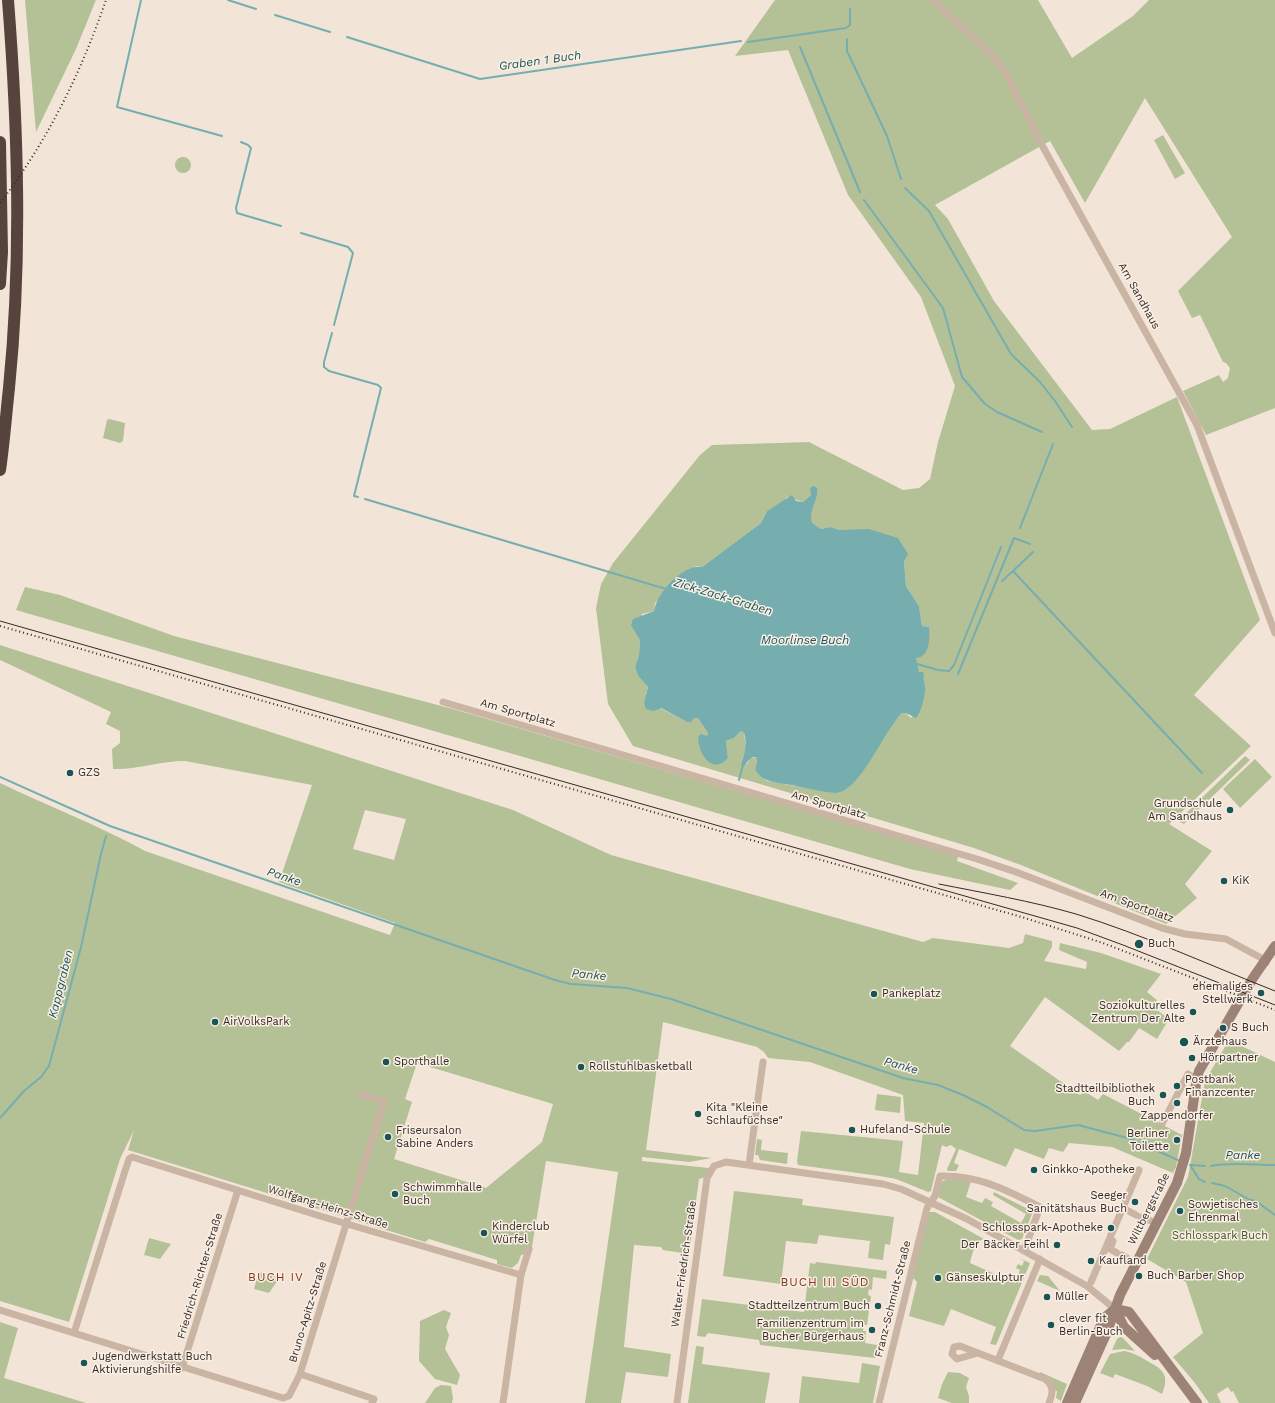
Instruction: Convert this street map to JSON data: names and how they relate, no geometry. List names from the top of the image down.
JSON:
{
  "streets": {
    "main road": ["Wiltbergstraße"],
    "street": [
      "Am Sandhaus",
      "Am Sportplatz",
      "Wolfgang-Heinz-Straße",
      "Walter-Friedrich-Straße",
      "Friedrich-Richter-Straße",
      "Franz-Schmidt-Straße",
      "Bruno-Apitz-Straße"
    ]
  },
  "crossings": [
    ["Am Sportplatz", "Wiltbergstraße"],
    ["Wolfgang-Heinz-Straße", "Friedrich-Richter-Straße"],
    ["Wolfgang-Heinz-Straße", "Bruno-Apitz-Straße"],
    ["Wiltbergstraße", "Walter-Friedrich-Straße"],
    ["Walter-Friedrich-Straße", "Franz-Schmidt-Straße"]
  ],
  "districts": ["BUCH IV", "BUCH III SÜD"],
  "water": [
    "Graben 1 Buch",
    "Zick-Zack-Graben",
    "Moorlinse Buch",
    "Panke",
    "Kappgraben"
  ],
  "parks": ["Schlosspark Buch"],
  "places": [
    "GZS",
    "Grundschule Am Sandhaus",
    "KiK",
    "Buch",
    "ehemaliges Stellwerk",
    "Pankeplatz",
    "Soziokulturelles Zentrum Der Alte",
    "AirVolksPark",
    "S Buch",
    "Ärztehaus",
    "Hörpartner",
    "Sporthalle",
    "Rollstuhlbasketball",
    "Postbank Finanzcenter",
    "Stadtteilbibliothek Buch",
    "Zappendorfer",
    "Kita \"Kleine Schlaufüchse\"",
    "Hufeland-Schule",
    "Friseursalon Sabine Anders",
    "Berliner Toilette",
    "Ginkko-Apotheke",
    "Schwimmhalle Buch",
    "Seeger Sanitätshaus Buch",
    "Sowjetisches Ehrenmal",
    "Schlosspark-Apotheke",
    "Kinderclub Würfel",
    "Der Bäcker Feihl",
    "Kaufland",
    "Buch Barber Shop",
    "Gänseskulptur",
    "Müller",
    "Stadtteilzentrum Buch",
    "clever fit Berlin-Buch",
    "Familienzentrum im Bucher Bürgerhaus",
    "Jugendwerkstatt Buch Aktivierungshilfe"
  ]
}
